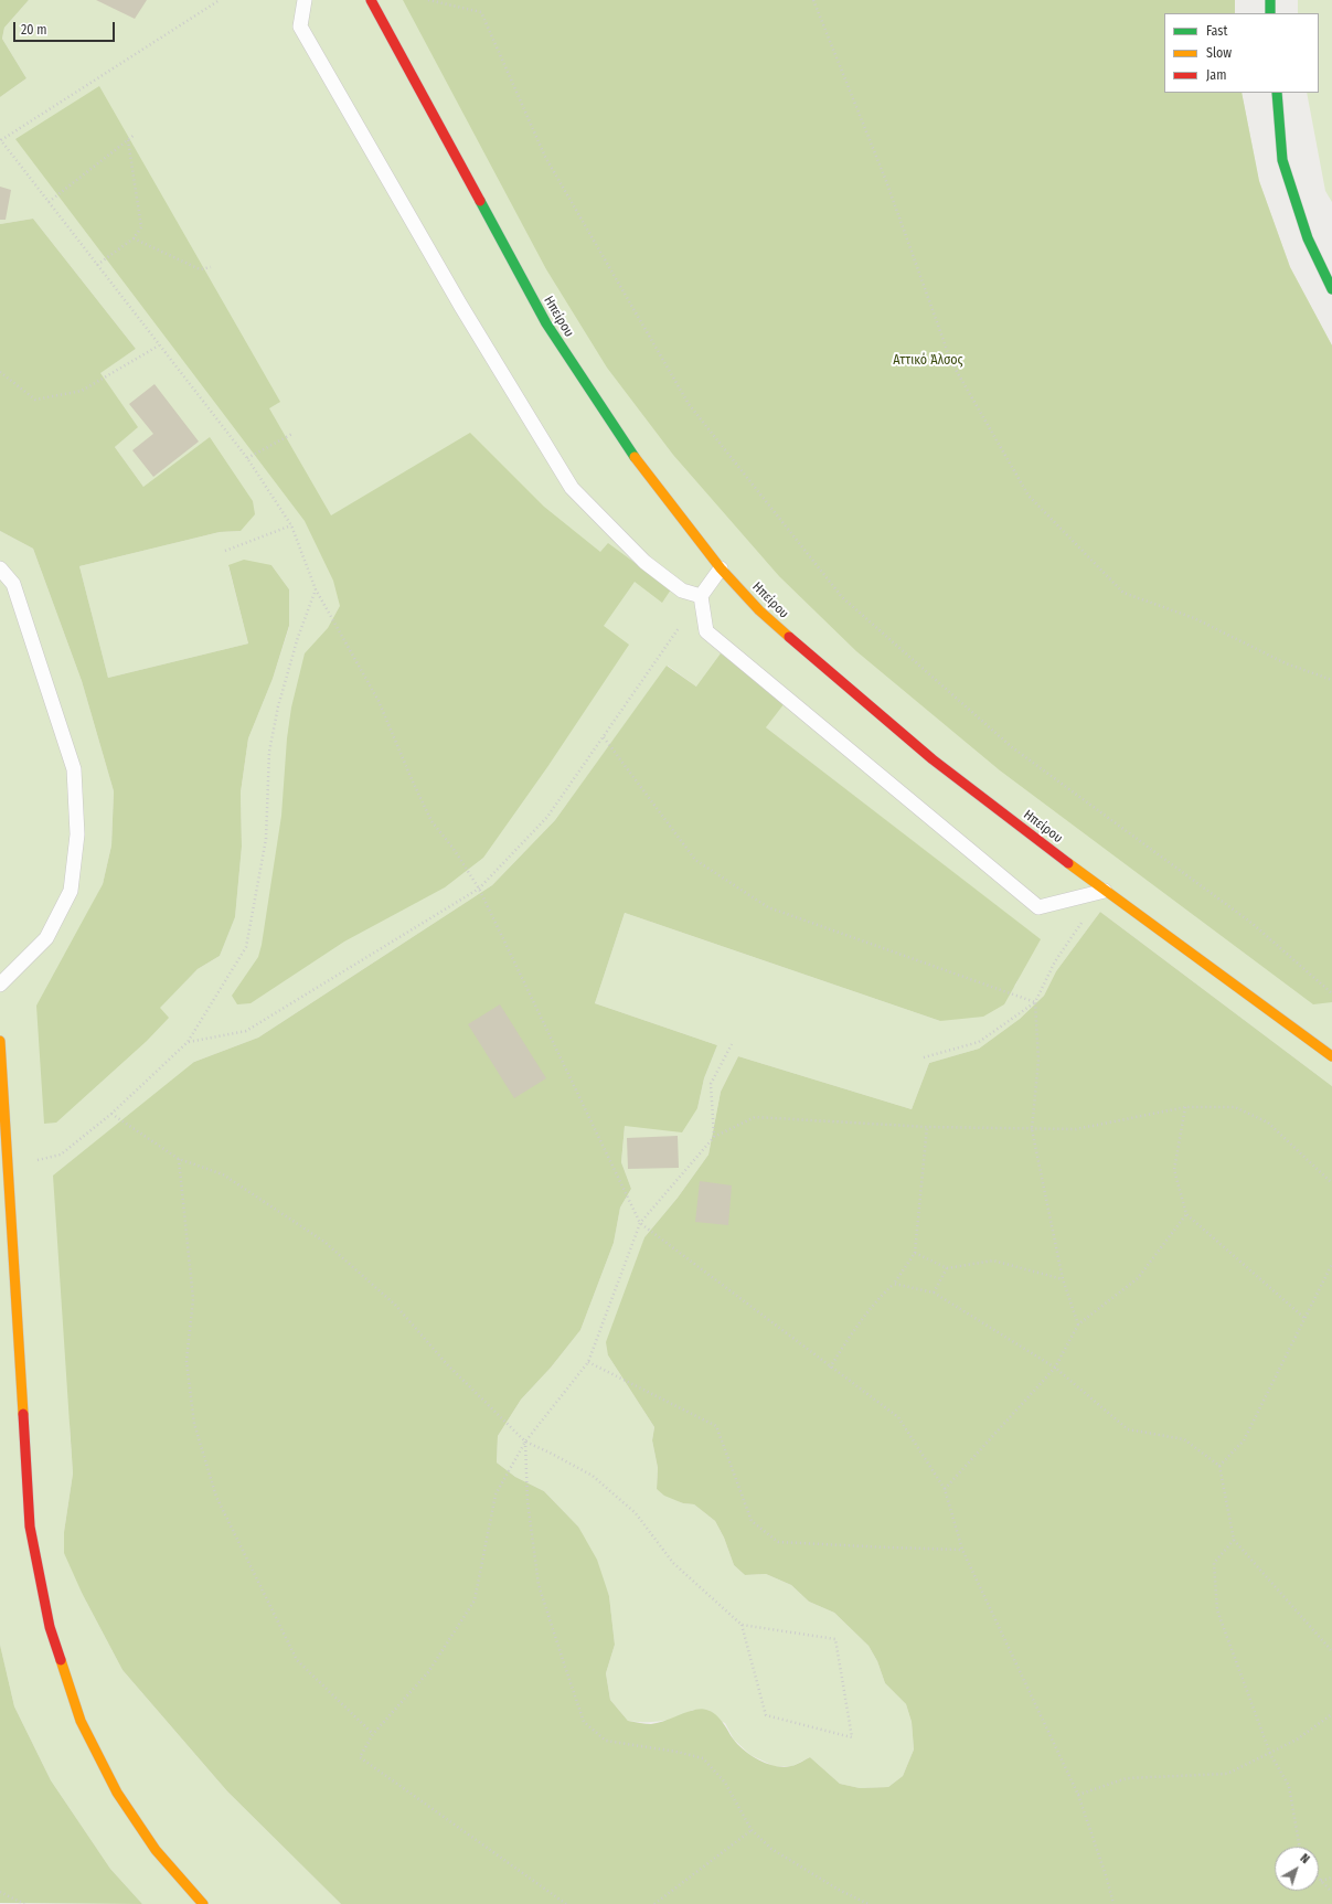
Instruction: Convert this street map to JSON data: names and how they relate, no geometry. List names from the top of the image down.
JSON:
{
  "streets": {
    "street": ["Ηπείρου"]
  },
  "parks": ["Αττικό Άλσος"],
  "legend": ["Fast", "Slow", "Jam"],
  "scale_bar": "20 m",
  "north": "top right"
}
